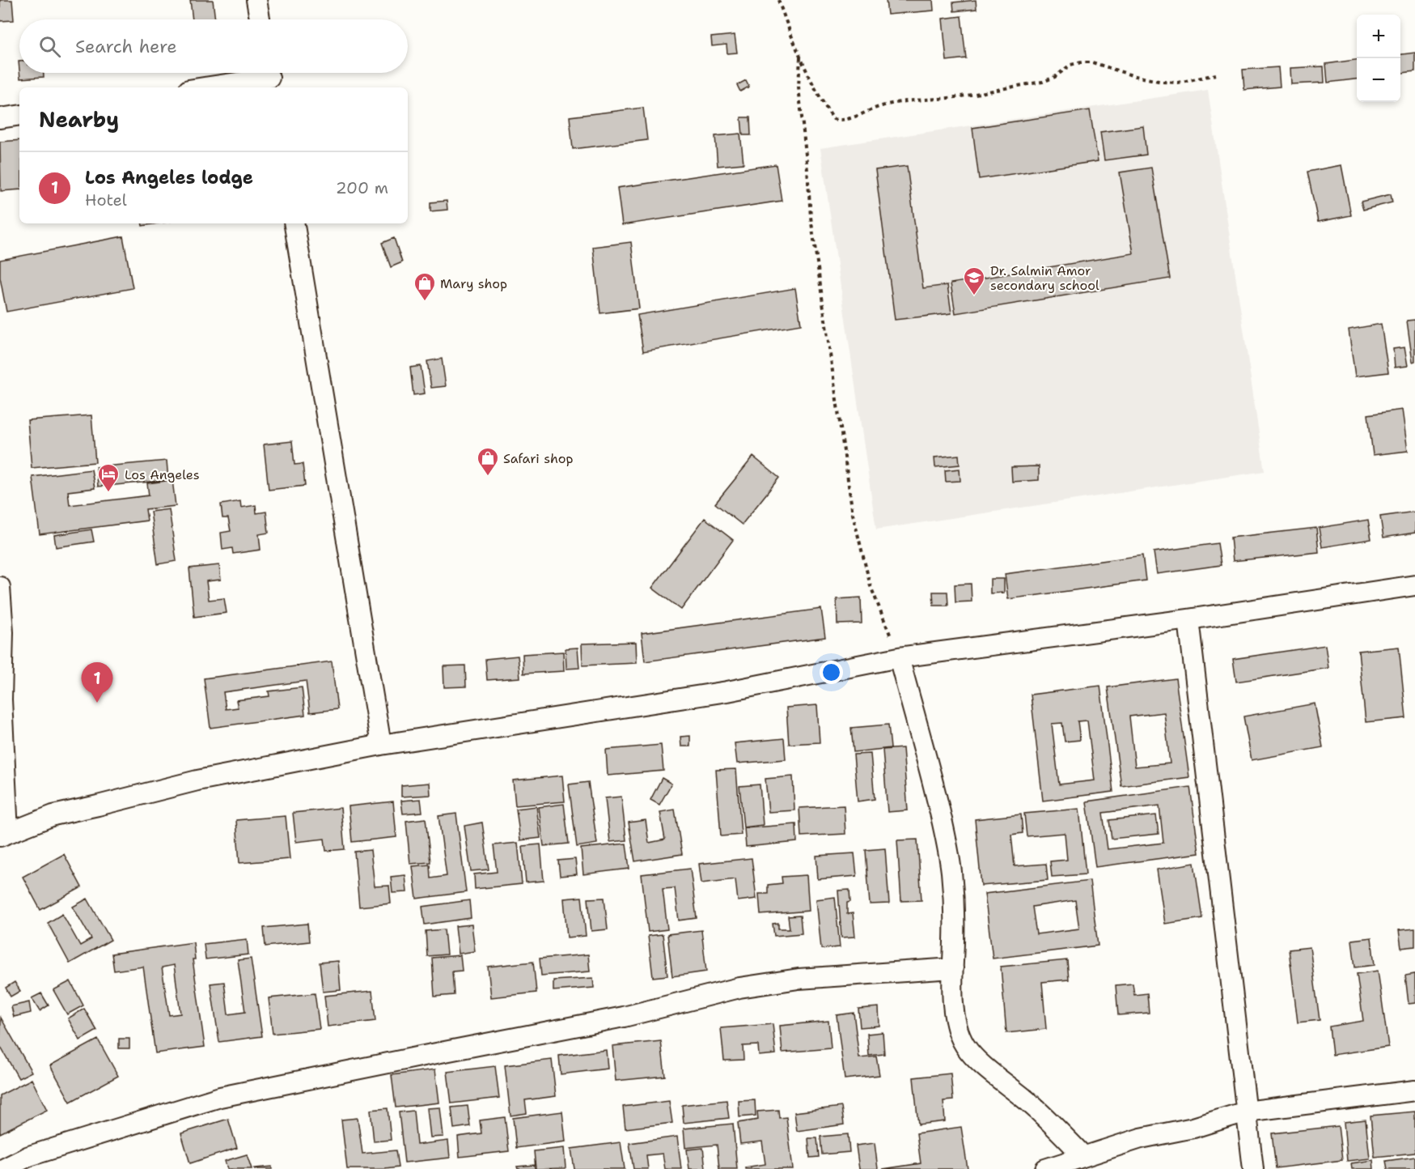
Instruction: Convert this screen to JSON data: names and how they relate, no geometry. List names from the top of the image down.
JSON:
{
  "places": {
    "school or university": ["Dr. Salmin Amor secondary school"],
    "shop": ["Mary shop", "Safari shop"],
    "hotel": ["Los Angeles"]
  },
  "page": {
    "map_buttons": ["+", "−"],
    "search": "Search here",
    "heading": "Nearby",
    "list": [
      {
        "mark": "1",
        "name": "Los Angeles lodge",
        "note": "Hotel",
        "value": "200 m"
      }
    ],
    "pins": "1"
  }
}
